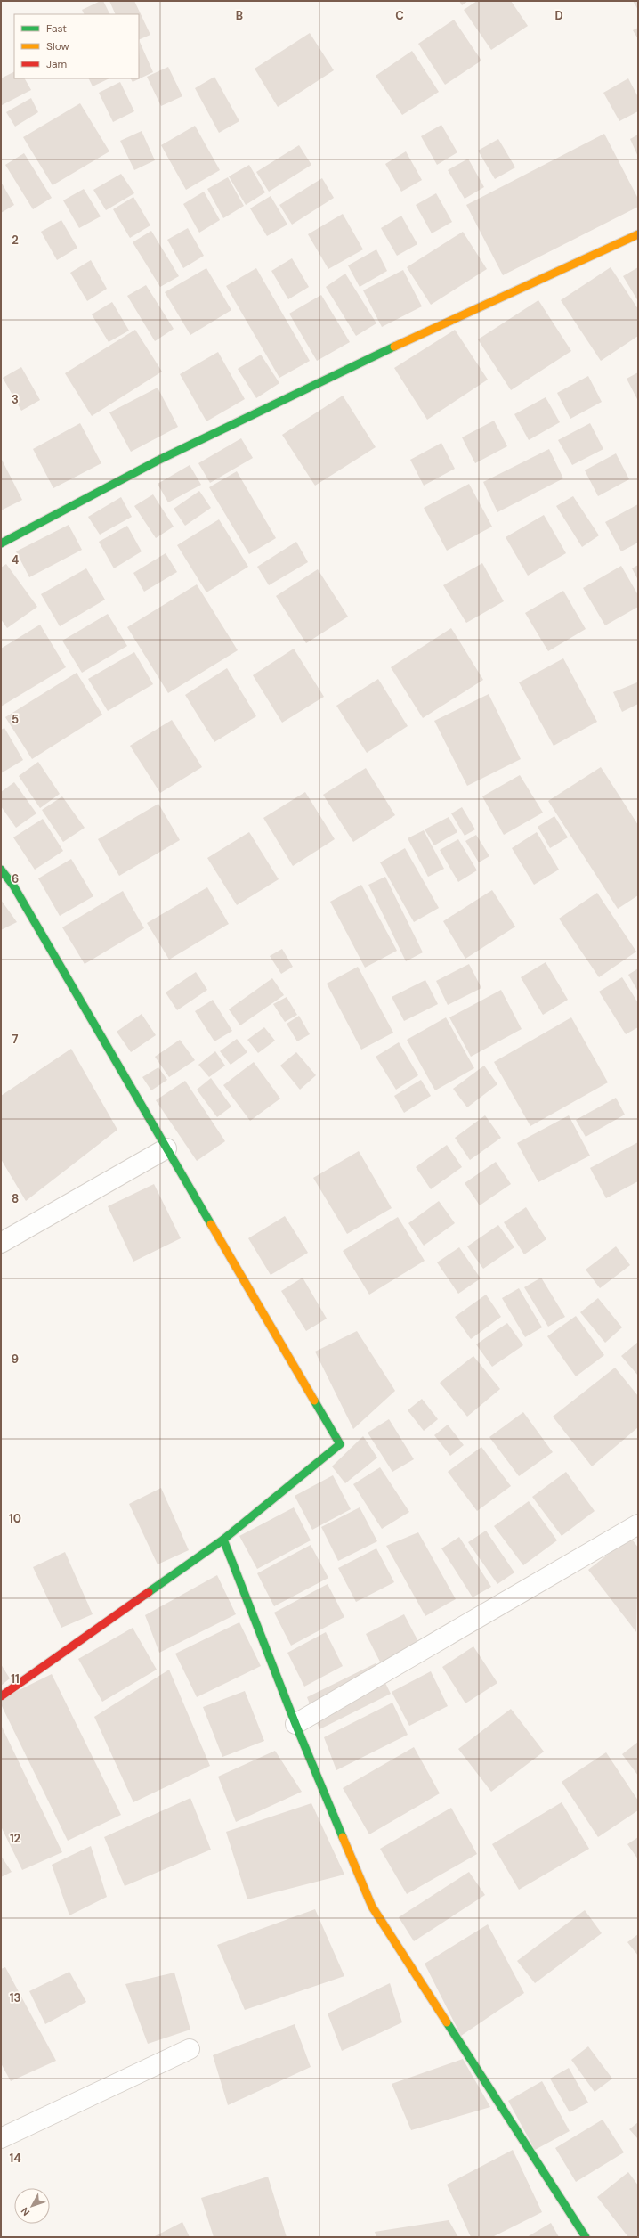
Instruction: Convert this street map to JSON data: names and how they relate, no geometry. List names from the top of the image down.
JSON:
{
  "legend": ["Fast", "Slow", "Jam"],
  "north": "bottom left",
  "grid": {
    "columns": ["B", "C", "D"],
    "rows": [
      "2",
      "3",
      "4",
      "5",
      "6",
      "7",
      "8",
      "9",
      "10",
      "11",
      "12",
      "13",
      "14"
    ]
  }
}
